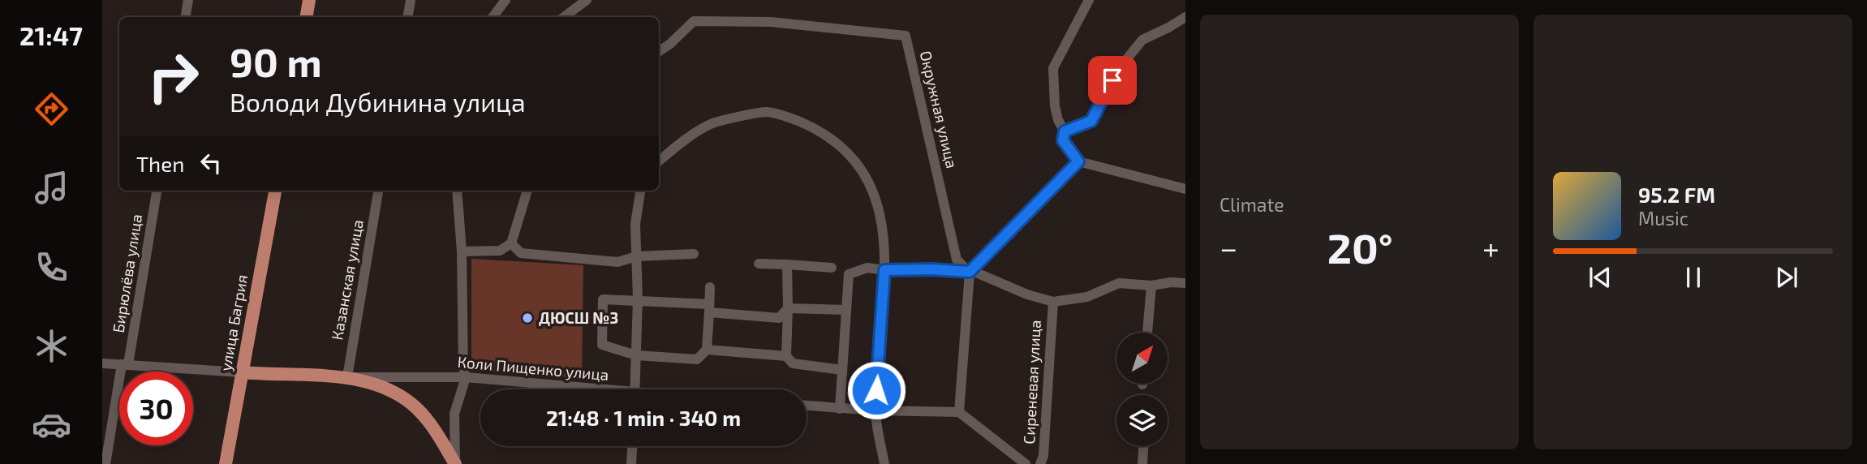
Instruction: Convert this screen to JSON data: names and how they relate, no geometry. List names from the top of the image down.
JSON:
{
  "streets": {
    "main road": ["улица Багрия"],
    "street": [
      "Окружная улица",
      "Бирюлёва улица",
      "Казанская улица",
      "Коли Пищенко улица",
      "Сиреневая улица"
    ]
  },
  "crossings": [
    ["Казанская улица", "Коли Пищенко улица"]
  ],
  "places": ["ДЮСШ №3"],
  "north": "top right",
  "page": {
    "tabs": "21:47",
    "tile": "Climate",
    "turn": ["90 m", "Володи Дубинина улица"],
    "then": "Then",
    "song": ["95.2 FM", "Music"],
    "heat": ["−", "20°", "+"],
    "limit": "30",
    "trip": "21:48 · 1 min · 340 m"
  }
}
